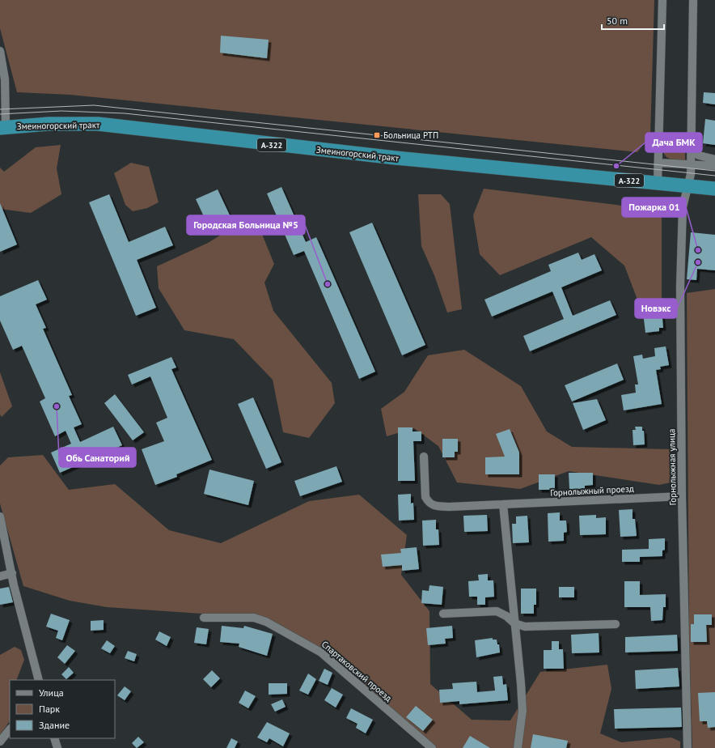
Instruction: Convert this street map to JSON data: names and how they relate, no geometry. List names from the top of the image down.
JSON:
{
  "streets": {
    "highway": ["Змеиногорский тракт", "А-322"],
    "street": ["Горнолыжная улица", "Горнолыжный проезд", "Спартаковский проезд"]
  },
  "crossings": [
    ["Змеиногорский тракт", "Горнолыжная улица"],
    ["Горнолыжная улица", "Горнолыжный проезд"]
  ],
  "places": {
    "transit": ["Больница РТП"],
    "other": [
      "Дача БМК",
      "Пожарка 01",
      "Новэкс",
      "Городская Больница №5",
      "Обь Санаторий"
    ]
  },
  "legend": ["Улица", "Парк", "Здание"],
  "scale_bar": "50 m"
}
